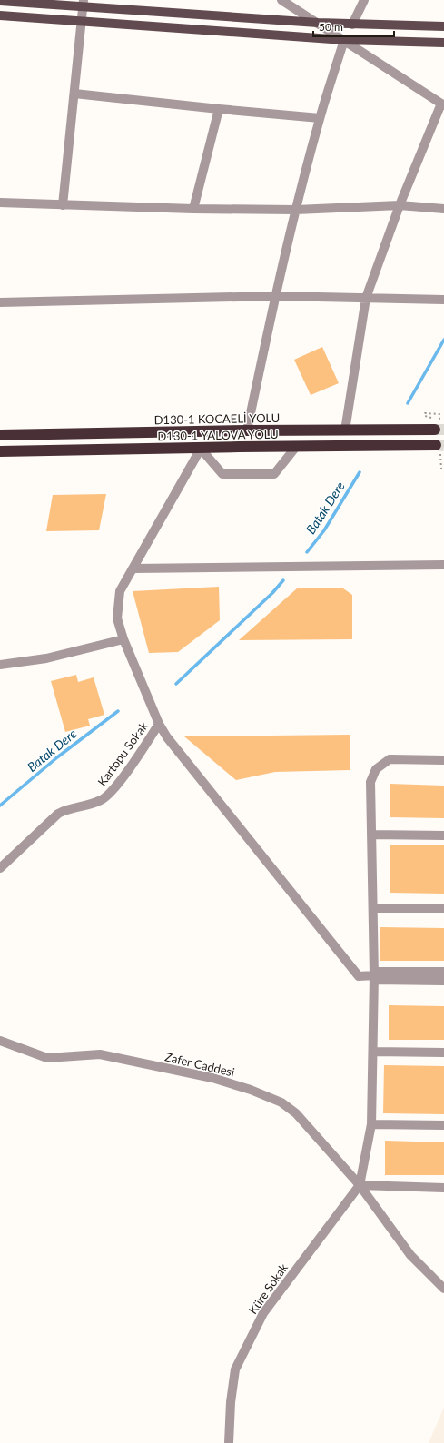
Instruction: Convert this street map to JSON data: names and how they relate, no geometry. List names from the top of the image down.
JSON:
{
  "streets": {
    "highway": ["D130-1 KOCAELİ YOLU", "D130-1 YALOVA YOLU"],
    "street": ["Kartopu Sokak", "Zafer Caddesi", "Küre Sokak"]
  },
  "crossings": [
    ["Zafer Caddesi", "Küre Sokak"]
  ],
  "water": ["Batak Dere"],
  "scale_bar": "50 m"
}
